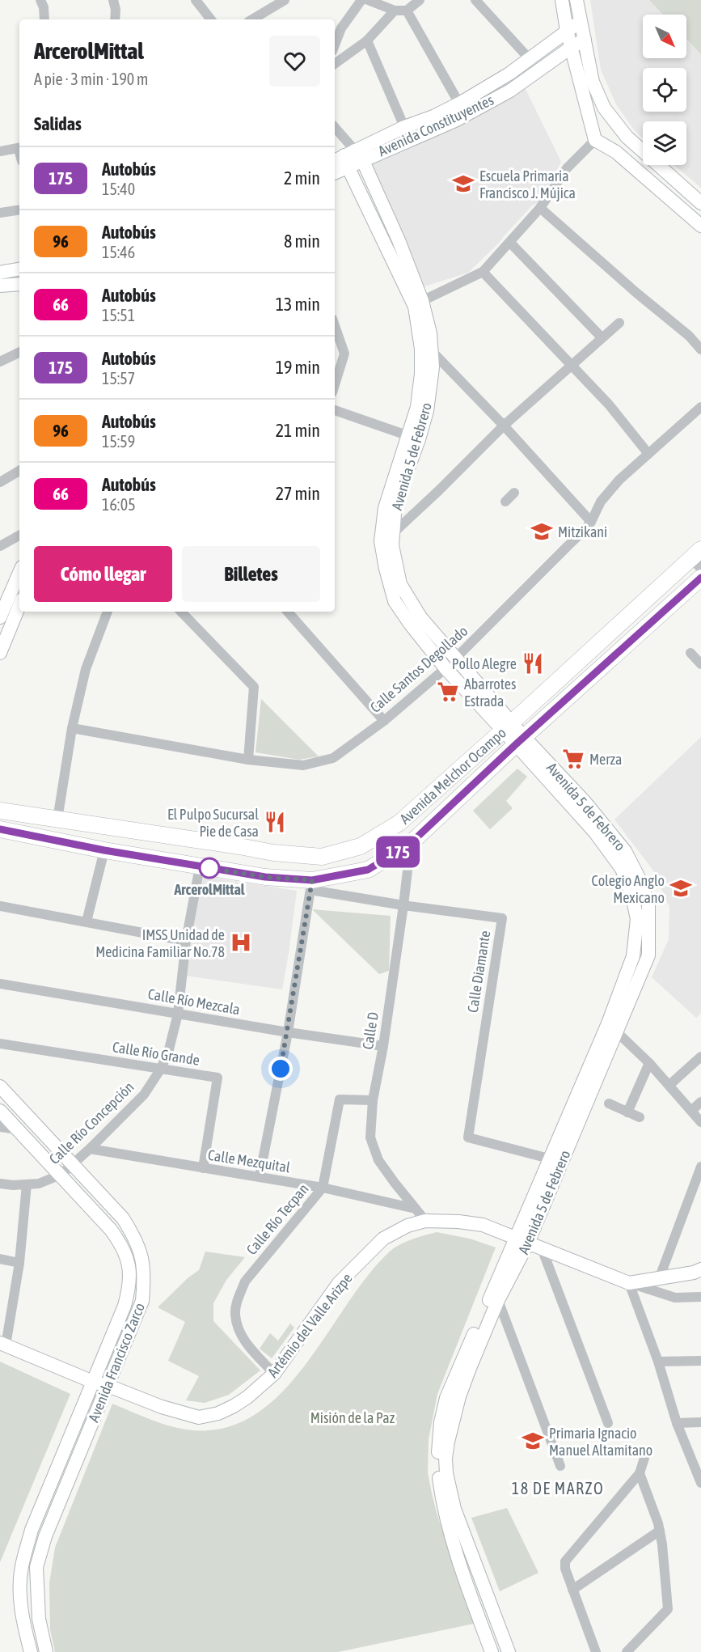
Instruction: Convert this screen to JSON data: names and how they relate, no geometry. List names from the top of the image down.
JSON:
{
  "streets": {
    "main road": ["Avenida Melchor Ocampo"],
    "street": [
      "Avenida Constituyentes",
      "Avenida 5 de Febrero",
      "Calle Santos Degollado",
      "Calle Diamante",
      "Calle Río Mezcala",
      "Calle D",
      "Calle Río Grande",
      "Calle Río Concepción",
      "Calle Mezquital",
      "Calle Río Tecpan",
      "Artémio del Valle Arizpe",
      "Avenida Francisco Zarco"
    ]
  },
  "crossings": [
    ["Avenida Constituyentes", "Avenida 5 de Febrero"],
    ["Avenida 5 de Febrero", "Calle Santos Degollado"],
    ["Avenida 5 de Febrero", "Avenida Melchor Ocampo"],
    ["Avenida 5 de Febrero", "Calle Diamante"],
    ["Avenida 5 de Febrero", "Artémio del Valle Arizpe"],
    ["Avenida Melchor Ocampo", "Calle Diamante"],
    ["Avenida Melchor Ocampo", "Calle D"],
    ["Avenida Melchor Ocampo", "Calle Río Concepción"],
    ["Calle Diamante", "Calle D"],
    ["Calle Río Mezcala", "Calle D"],
    ["Calle Río Mezcala", "Calle Río Concepción"],
    ["Calle D", "Calle Mezquital"],
    ["Calle D", "Calle Río Tecpan"],
    ["Calle Río Grande", "Calle Río Concepción"],
    ["Calle Río Grande", "Calle Mezquital"],
    ["Calle Río Concepción", "Calle Mezquital"],
    ["Calle Río Concepción", "Avenida Francisco Zarco"],
    ["Calle Mezquital", "Calle Río Tecpan"],
    ["Calle Río Tecpan", "Artémio del Valle Arizpe"],
    ["Artémio del Valle Arizpe", "Avenida Francisco Zarco"]
  ],
  "districts": ["18 DE MARZO"],
  "parks": ["Misión de la Paz"],
  "places": {
    "school or university": [
      "Escuela Primaria Francisco J. Mújica",
      "Mitzikani",
      "Colegio Anglo Mexicano",
      "Primaria Ignacio Manuel Altamitano"
    ],
    "restaurant": ["Pollo Alegre", "El Pulpo Sucursal Pie de Casa"],
    "supermarket": ["Abarrotes Estrada", "Merza"],
    "other": ["ArcerolMittal"],
    "hospital": ["IMSS Unidad de Medicina Familiar No.78"]
  },
  "lines": ["bus line 175"],
  "north": "bottom right",
  "page": {
    "on_map": "175",
    "heading": [
      ["ArcerolMittal", "A pie · 3 min · 190 m"],
      "Salidas"
    ],
    "list": [
      {
        "mark": "175",
        "name": "Autobús",
        "note": "15:40",
        "value": "2 min"
      },
      {
        "mark": "96",
        "name": "Autobús",
        "note": "15:46",
        "value": "8 min"
      },
      {
        "mark": "66",
        "name": "Autobús",
        "note": "15:51",
        "value": "13 min"
      },
      {
        "mark": "175",
        "name": "Autobús",
        "note": "15:57",
        "value": "19 min"
      },
      {
        "mark": "96",
        "name": "Autobús",
        "note": "15:59",
        "value": "21 min"
      },
      {
        "mark": "66",
        "name": "Autobús",
        "note": "16:05",
        "value": "27 min"
      }
    ],
    "buttons": ["Cómo llegar", "Billetes"]
  }
}
